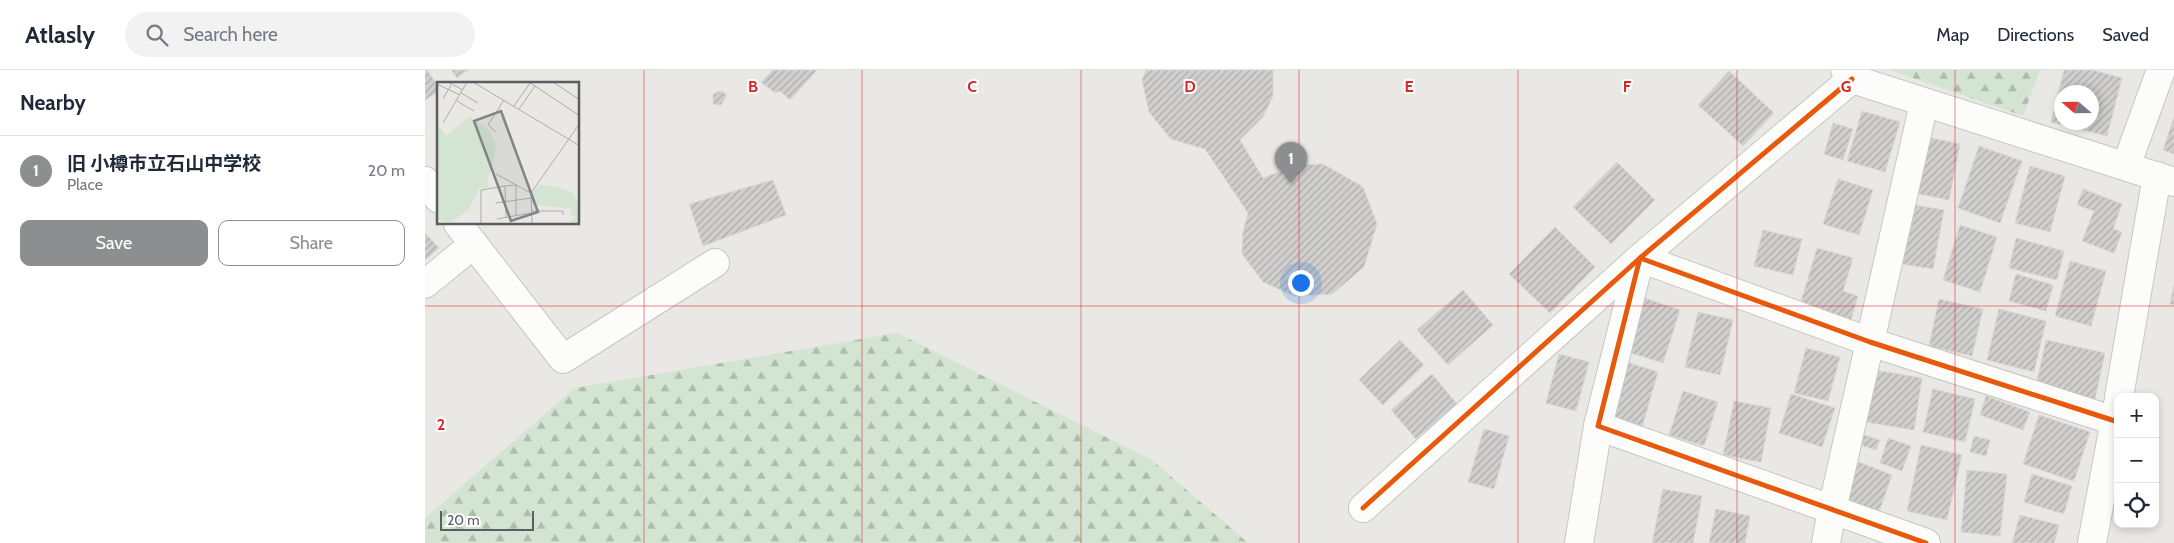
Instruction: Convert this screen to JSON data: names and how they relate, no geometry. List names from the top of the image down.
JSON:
{
  "scale_bar": "20 m",
  "north": "left",
  "page": {
    "header": "Atlasly",
    "search": "Search here",
    "nav": ["Map", "Directions", "Saved"],
    "heading": "Nearby",
    "list": [
      {
        "mark": "1",
        "name": "旧 小樽市立石山中学校",
        "note": "Place",
        "value": "20 m"
      }
    ],
    "pins": "1",
    "buttons": ["Save", "Share"],
    "map_buttons": ["+", "−"],
    "scale": "20 m"
  },
  "grid": {
    "columns": [
      "B",
      "C",
      "D",
      "E",
      "F",
      "G"
    ],
    "rows": ["2"]
  }
}
